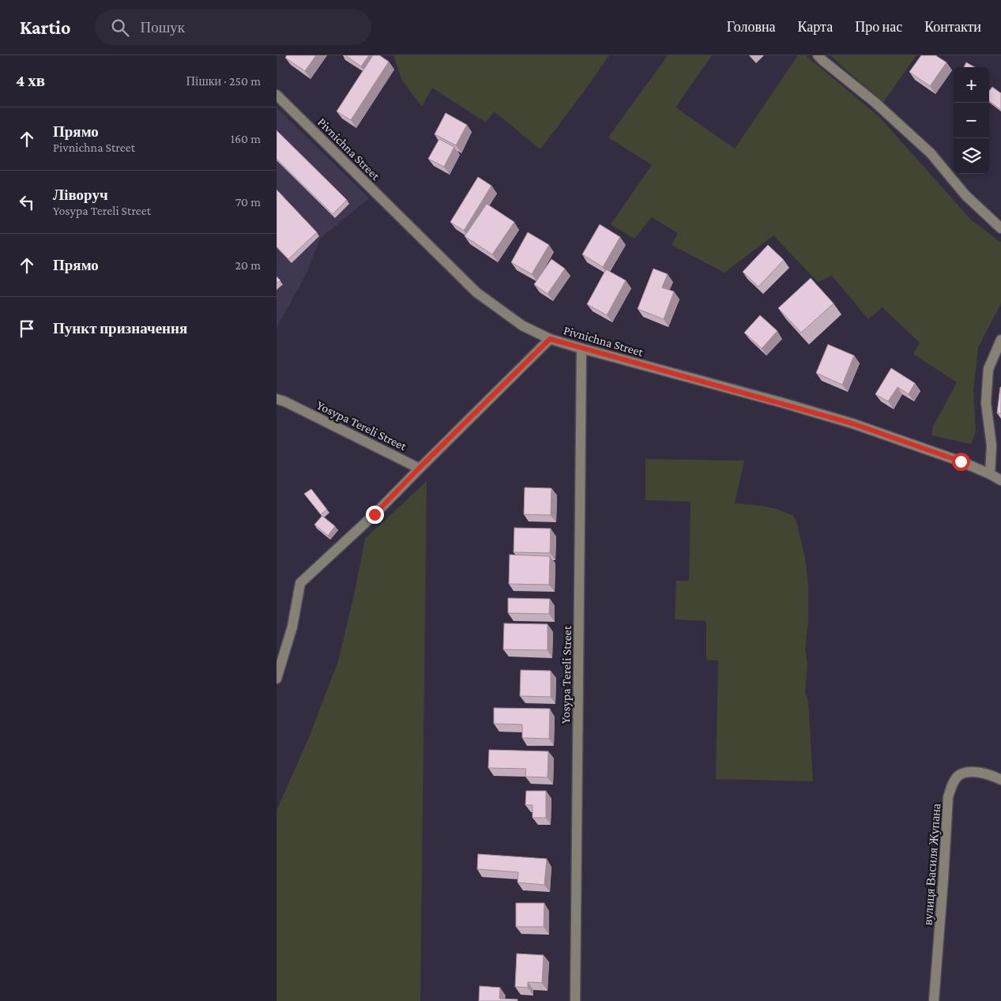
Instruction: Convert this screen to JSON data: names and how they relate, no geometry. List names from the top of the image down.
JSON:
{
  "streets": {
    "street": ["Pivnichna Street", "Yosypa Tereli Street", "вулиця Василя Жупана"]
  },
  "crossings": [
    ["Pivnichna Street", "Yosypa Tereli Street"]
  ],
  "page": {
    "header": "Kartio",
    "search": "Пошук",
    "nav": [
      "Головна",
      "Карта",
      "Про нас",
      "Контакти"
    ],
    "heading": ["4 хв", "Пішки · 250 m"],
    "map_buttons": ["+", "−"],
    "list": [
      ["Прямо", "Pivnichna Street", "160 m"],
      ["Ліворуч", "Yosypa Tereli Street", "70 m"],
      ["Прямо", "20 m"],
      "Пункт призначення"
    ]
  }
}
